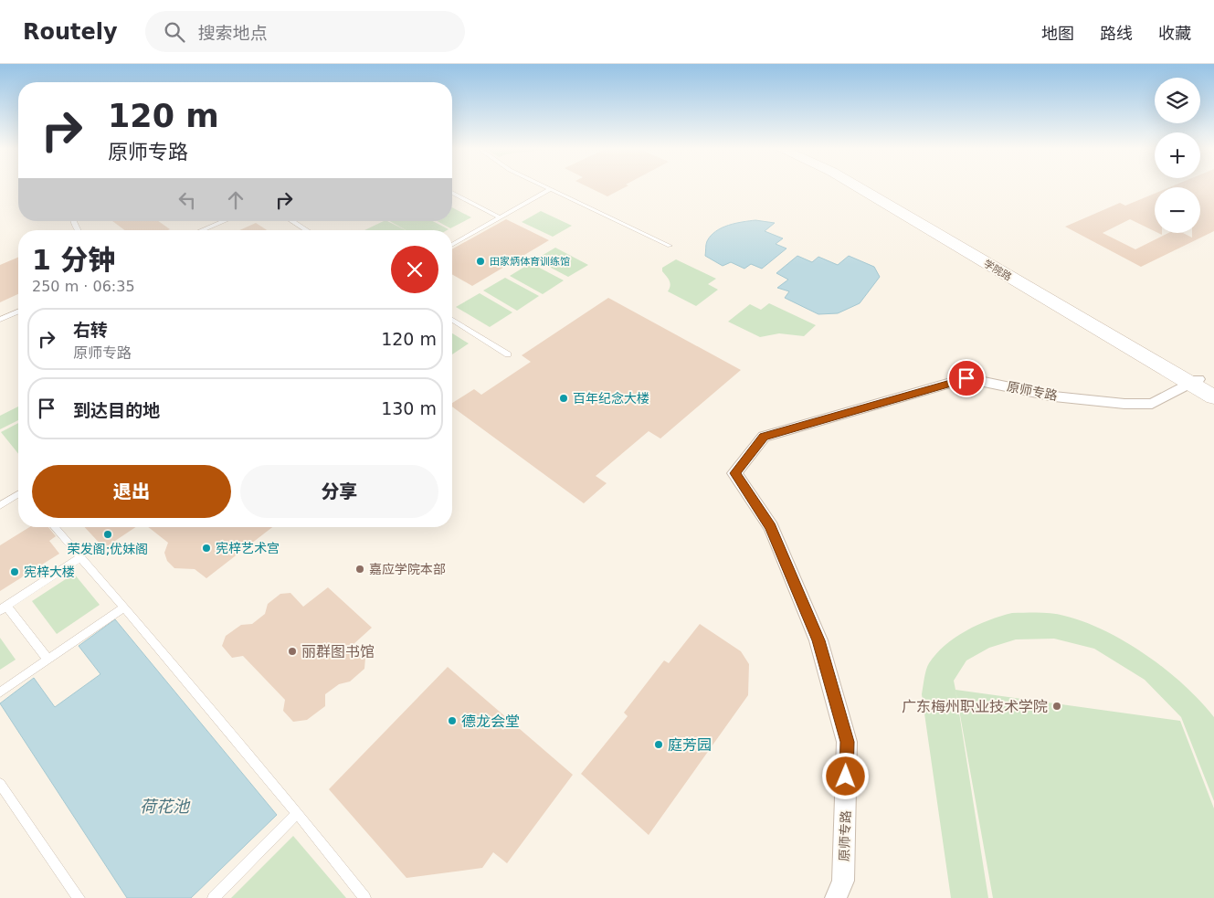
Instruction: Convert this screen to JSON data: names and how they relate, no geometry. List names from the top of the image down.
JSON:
{
  "streets": {
    "street": ["学院路", "原师专路"]
  },
  "crossings": [
    ["学院路", "原师专路"]
  ],
  "water": ["荷花池"],
  "places": [
    "田家炳体育训练馆",
    "百年纪念大楼",
    "荣发阁;优妹阁",
    "宪梓艺术宫",
    "嘉应学院本部",
    "宪梓大楼",
    "丽群图书馆",
    "广东梅州职业技术学院",
    "德龙会堂",
    "庭芳园"
  ],
  "page": {
    "header": "Routely",
    "search": "搜索地点",
    "nav": ["地图", "路线", "收藏"],
    "map_buttons": ["+", "−"],
    "turn": ["120 m", "原师专路"],
    "heading": ["1 分钟", "250 m · 06:35"],
    "list": [
      {
        "name": "右转",
        "note": "原师专路",
        "value": "120 m"
      },
      {
        "name": "到达目的地",
        "value": "130 m"
      }
    ],
    "buttons": ["退出", "分享"]
  }
}
